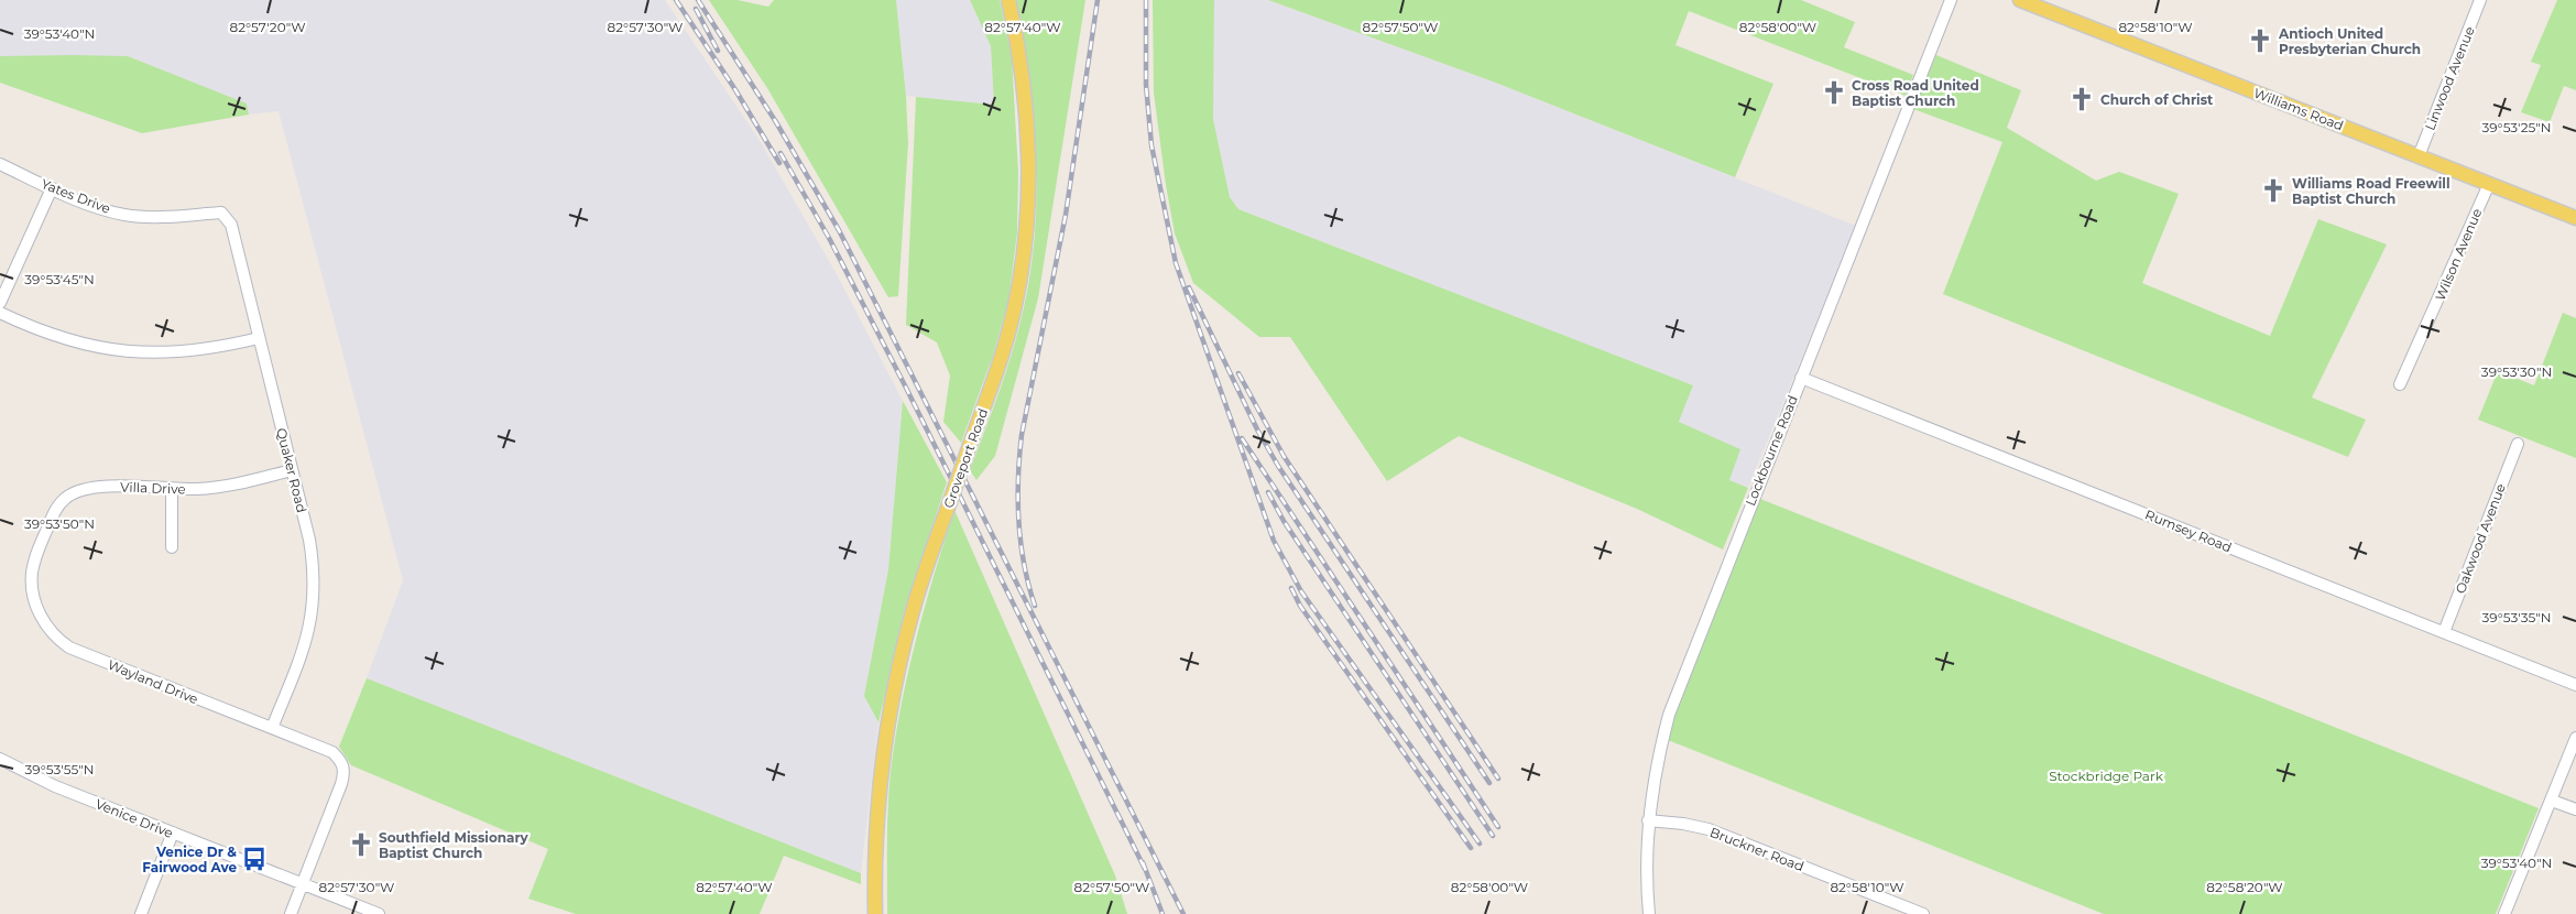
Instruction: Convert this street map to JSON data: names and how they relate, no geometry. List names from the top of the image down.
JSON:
{
  "streets": {
    "main road": ["Williams Road", "Groveport Road"],
    "street": [
      "Linwood Avenue",
      "Yates Drive",
      "Wilson Avenue",
      "Lockbourne Road",
      "Quaker Road",
      "Villa Drive",
      "Rumsey Road",
      "Oakwood Avenue",
      "Wayland Drive",
      "Venice Drive",
      "Bruckner Road"
    ]
  },
  "crossings": [
    ["Linwood Avenue", "Williams Road"],
    ["Williams Road", "Wilson Avenue"],
    ["Yates Drive", "Quaker Road"],
    ["Lockbourne Road", "Rumsey Road"],
    ["Lockbourne Road", "Bruckner Road"],
    ["Quaker Road", "Villa Drive"],
    ["Quaker Road", "Wayland Drive"],
    ["Villa Drive", "Wayland Drive"],
    ["Rumsey Road", "Oakwood Avenue"],
    ["Wayland Drive", "Venice Drive"]
  ],
  "parks": ["Stockbridge Park"],
  "places": {
    "church": [
      "Antioch United Presbyterian Church",
      "Cross Road United Baptist Church",
      "Church of Christ",
      "Williams Road Freewill Baptist Church",
      "Southfield Missionary Baptist Church"
    ],
    "bus stop": ["Venice Dr & Fairwood Ave"]
  },
  "coordinates": [
    "82°57'20\"W",
    "82°57'30\"W",
    "82°57'40\"W",
    "82°57'50\"W",
    "82°58'00\"W",
    "82°58'10\"W",
    "39°53'40\"N",
    "39°53'25\"N",
    "39°53'45\"N",
    "39°53'30\"N",
    "39°53'50\"N",
    "39°53'35\"N",
    "39°53'55\"N",
    "82°58'20\"W"
  ]
}
